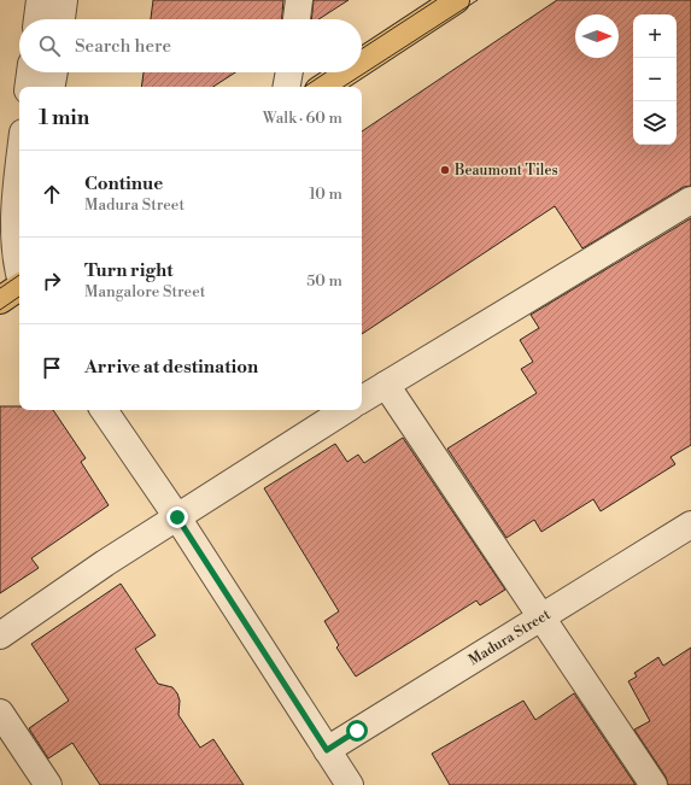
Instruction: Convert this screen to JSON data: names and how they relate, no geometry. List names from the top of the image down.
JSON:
{
  "streets": {
    "street": ["Madura Street"]
  },
  "places": ["Beaumont Tiles"],
  "north": "right",
  "page": {
    "map_buttons": ["+", "−"],
    "search": "Search here",
    "heading": ["1 min", "Walk · 60 m"],
    "list": [
      ["Continue", "Madura Street", "10 m"],
      ["Turn right", "Mangalore Street", "50 m"],
      "Arrive at destination"
    ]
  }
}
